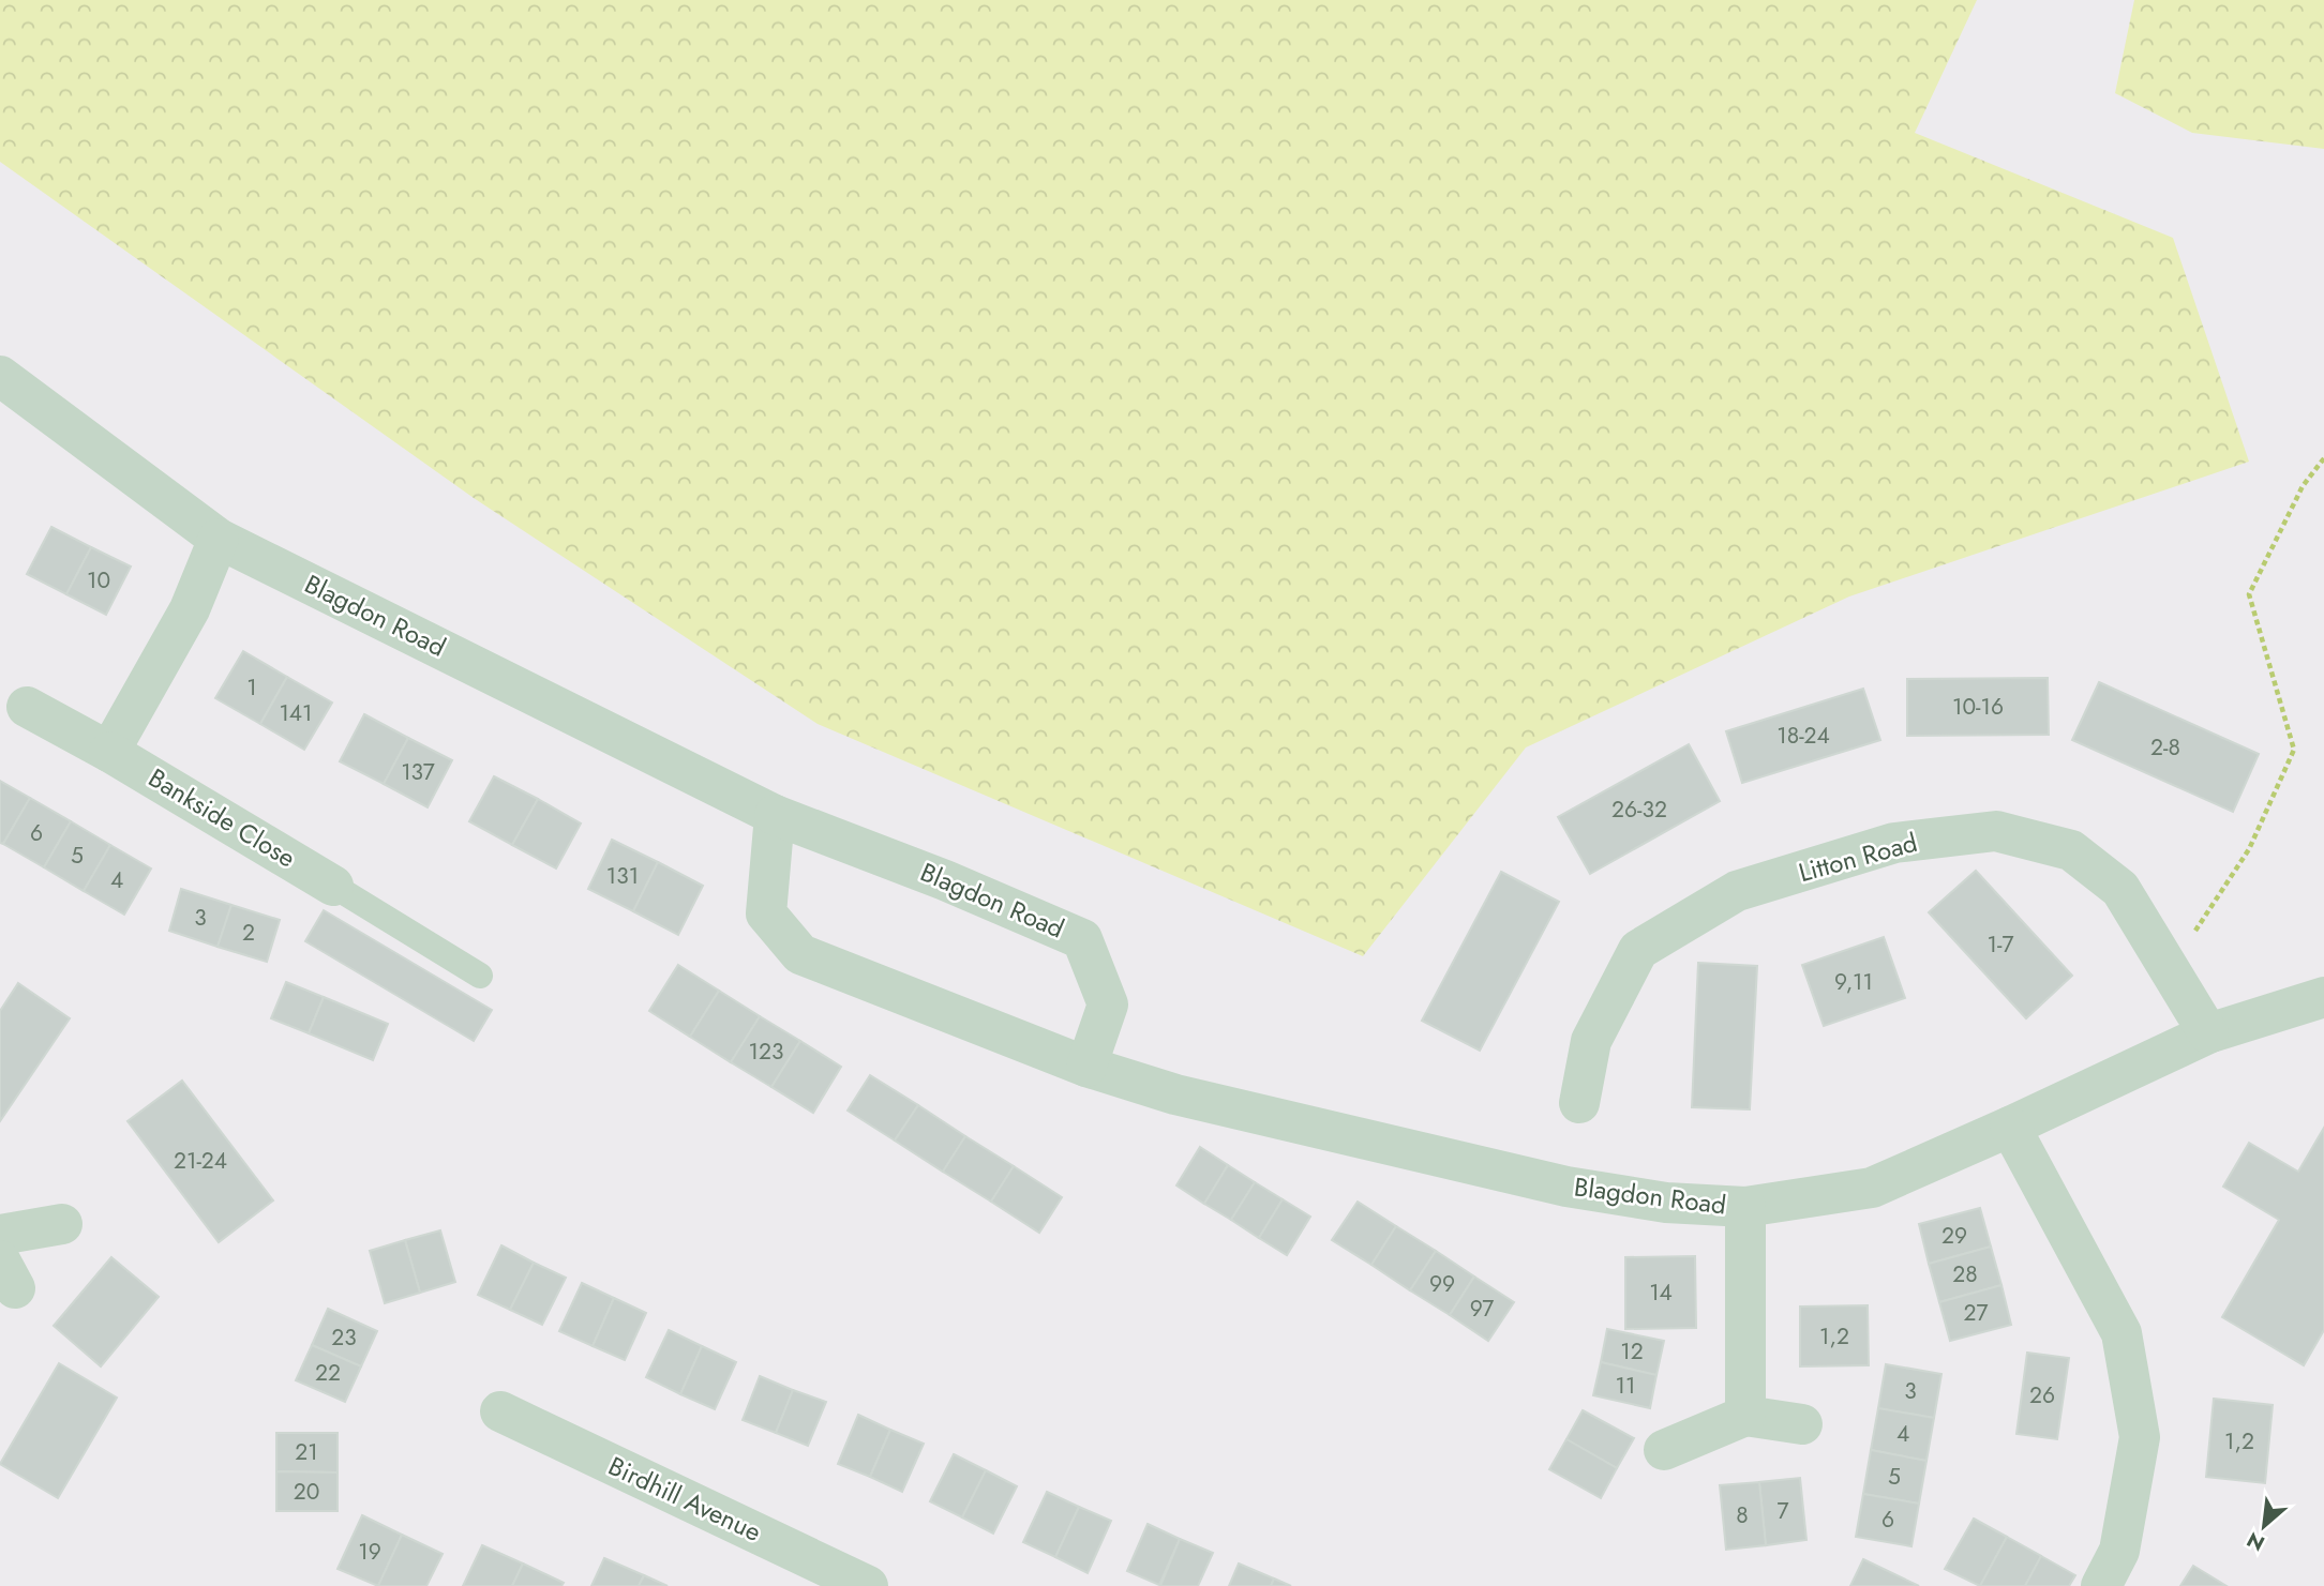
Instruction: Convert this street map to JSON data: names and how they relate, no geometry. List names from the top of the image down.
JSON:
{
  "streets": {
    "street": [
      "Blagdon Road",
      "Bankside Close",
      "Litton Road",
      "Birdhill Avenue"
    ]
  },
  "crossings": [
    ["Blagdon Road", "Litton Road"]
  ],
  "house_numbers": [
    "10",
    "1",
    "10-16",
    "141",
    "18-24",
    "2-8",
    "137",
    "26-32",
    "6",
    "5",
    "131",
    "4",
    "3",
    "2",
    "1-7",
    "9,11",
    "123",
    "21-24",
    "29",
    "28",
    "99",
    "14",
    "97",
    "27",
    "1,2",
    "23",
    "12",
    "22",
    "11",
    "3",
    "26",
    "4",
    "1,2",
    "21",
    "5",
    "20",
    "7",
    "8",
    "6",
    "19"
  ],
  "north": "bottom left"
}
